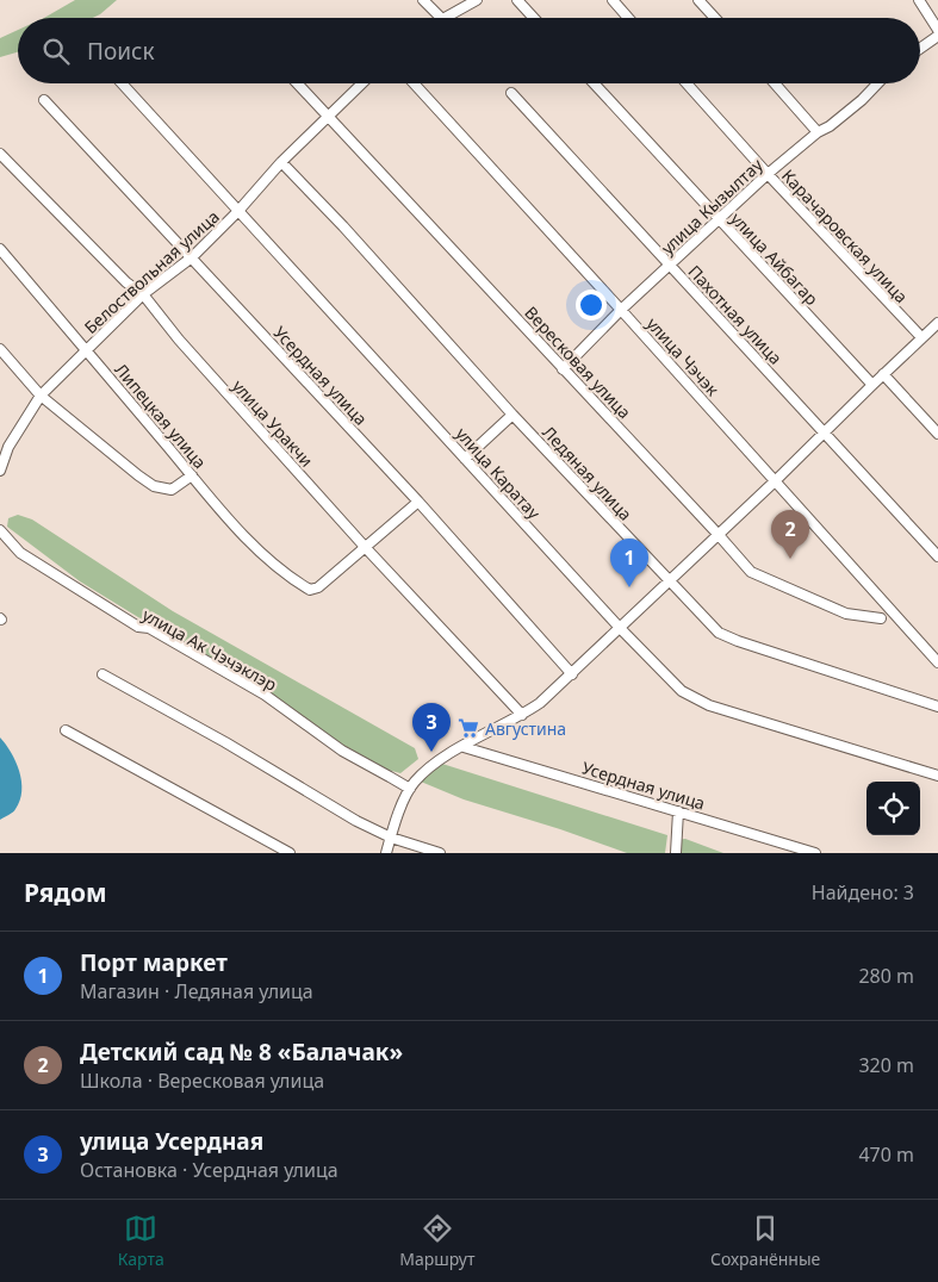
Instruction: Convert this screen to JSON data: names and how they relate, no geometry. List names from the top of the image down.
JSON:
{
  "streets": {
    "street": [
      "улица Кызылтау",
      "Карачаровская улица",
      "улица Айбагар",
      "Белоствольная улица",
      "Пахотная улица",
      "улица Чэчэк",
      "Вересковая улица",
      "Усердная улица",
      "Липецкая улица",
      "улица Уракчи",
      "улица Каратау",
      "Ледяная улица",
      "улица Ак Чэчэклэр"
    ]
  },
  "crossings": [
    ["улица Кызылтау", "Карачаровская улица"],
    ["улица Кызылтау", "улица Айбагар"],
    ["улица Кызылтау", "Пахотная улица"],
    ["улица Кызылтау", "улица Чэчэк"],
    ["улица Кызылтау", "Вересковая улица"],
    ["Белоствольная улица", "Вересковая улица"],
    ["Белоствольная улица", "Усердная улица"],
    ["Белоствольная улица", "Липецкая улица"],
    ["Белоствольная улица", "улица Уракчи"],
    ["Белоствольная улица", "улица Каратау"],
    ["Белоствольная улица", "Ледяная улица"],
    ["Липецкая улица", "улица Уракчи"]
  ],
  "places": {
    "supermarket": ["Августина"]
  },
  "page": {
    "search": "Поиск",
    "pins": ["2", "1", "3"],
    "heading": ["Рядом", "Найдено: 3"],
    "list": [
      {
        "mark": "1",
        "name": "Порт маркет",
        "note": "Магазин · Ледяная улица",
        "value": "280 m"
      },
      {
        "mark": "2",
        "name": "Детский сад № 8 «Балачак»",
        "note": "Школа · Вересковая улица",
        "value": "320 m"
      },
      {
        "mark": "3",
        "name": "улица Усердная",
        "note": "Остановка · Усердная улица",
        "value": "470 m"
      }
    ],
    "nav": ["Карта", "Маршрут", "Сохранённые"]
  }
}
